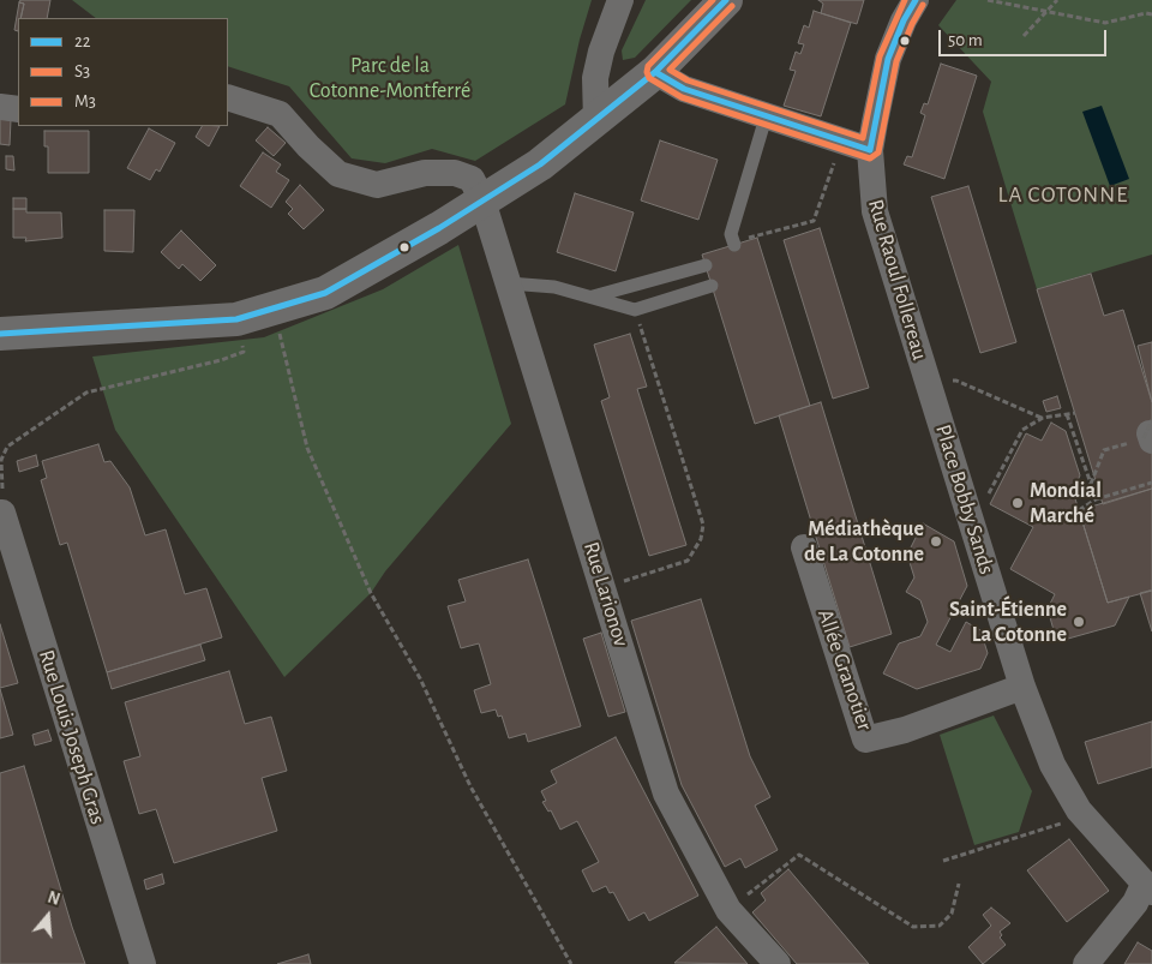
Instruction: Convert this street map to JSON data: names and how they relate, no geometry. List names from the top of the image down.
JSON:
{
  "streets": {
    "street": [
      "Rue Raoul Follereau",
      "Place Bobby Sands",
      "Rue Larionov",
      "Allée Granotier",
      "Rue Louis Joseph Gras"
    ]
  },
  "crossings": [
    ["Rue Raoul Follereau", "Place Bobby Sands"],
    ["Place Bobby Sands", "Allée Granotier"]
  ],
  "districts": ["LA COTONNE"],
  "parks": ["Parc de la Cotonne-Montferré"],
  "places": ["Mondial Marché", "Médiathèque de La Cotonne", "Saint-Étienne La Cotonne"],
  "lines": ["transit line 22", "transit line S3", "transit line M3"],
  "legend": ["22", "S3", "M3"],
  "scale_bar": "50 m",
  "north": "top"
}
